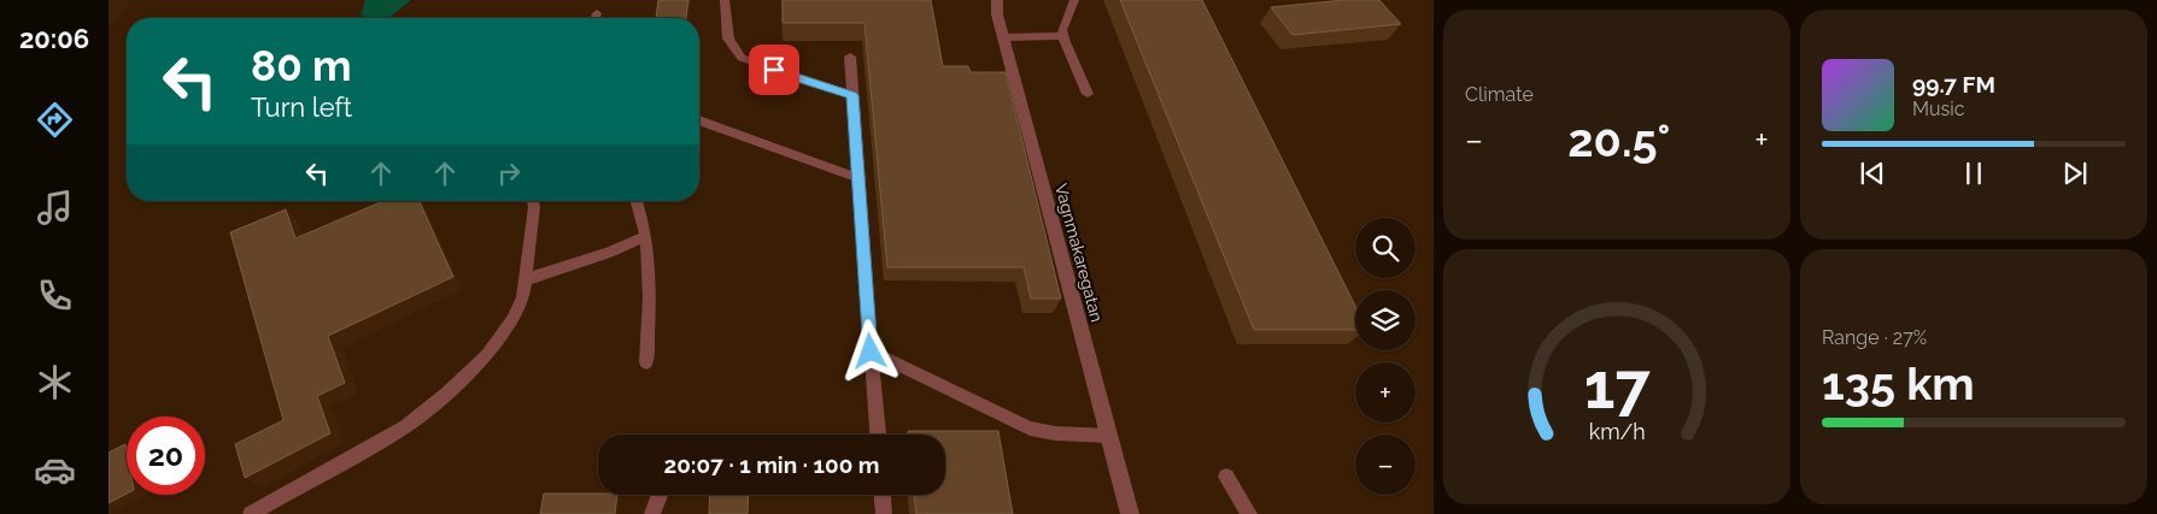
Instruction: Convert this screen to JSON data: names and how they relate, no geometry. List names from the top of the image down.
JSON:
{
  "streets": {
    "street": ["Vagnmakaregatan"]
  },
  "page": {
    "tabs": "20:06",
    "tile": [
      "Climate",
      ["Range · 27%", "135 km"]
    ],
    "turn": ["80 m", "Turn left"],
    "song": ["99.7 FM", "Music"],
    "heat": ["−", "20.5°", "+"],
    "map_buttons": ["+", "−"],
    "limit": "20",
    "trip": "20:07 · 1 min · 100 m",
    "gauge": ["17", "km/h"]
  }
}
